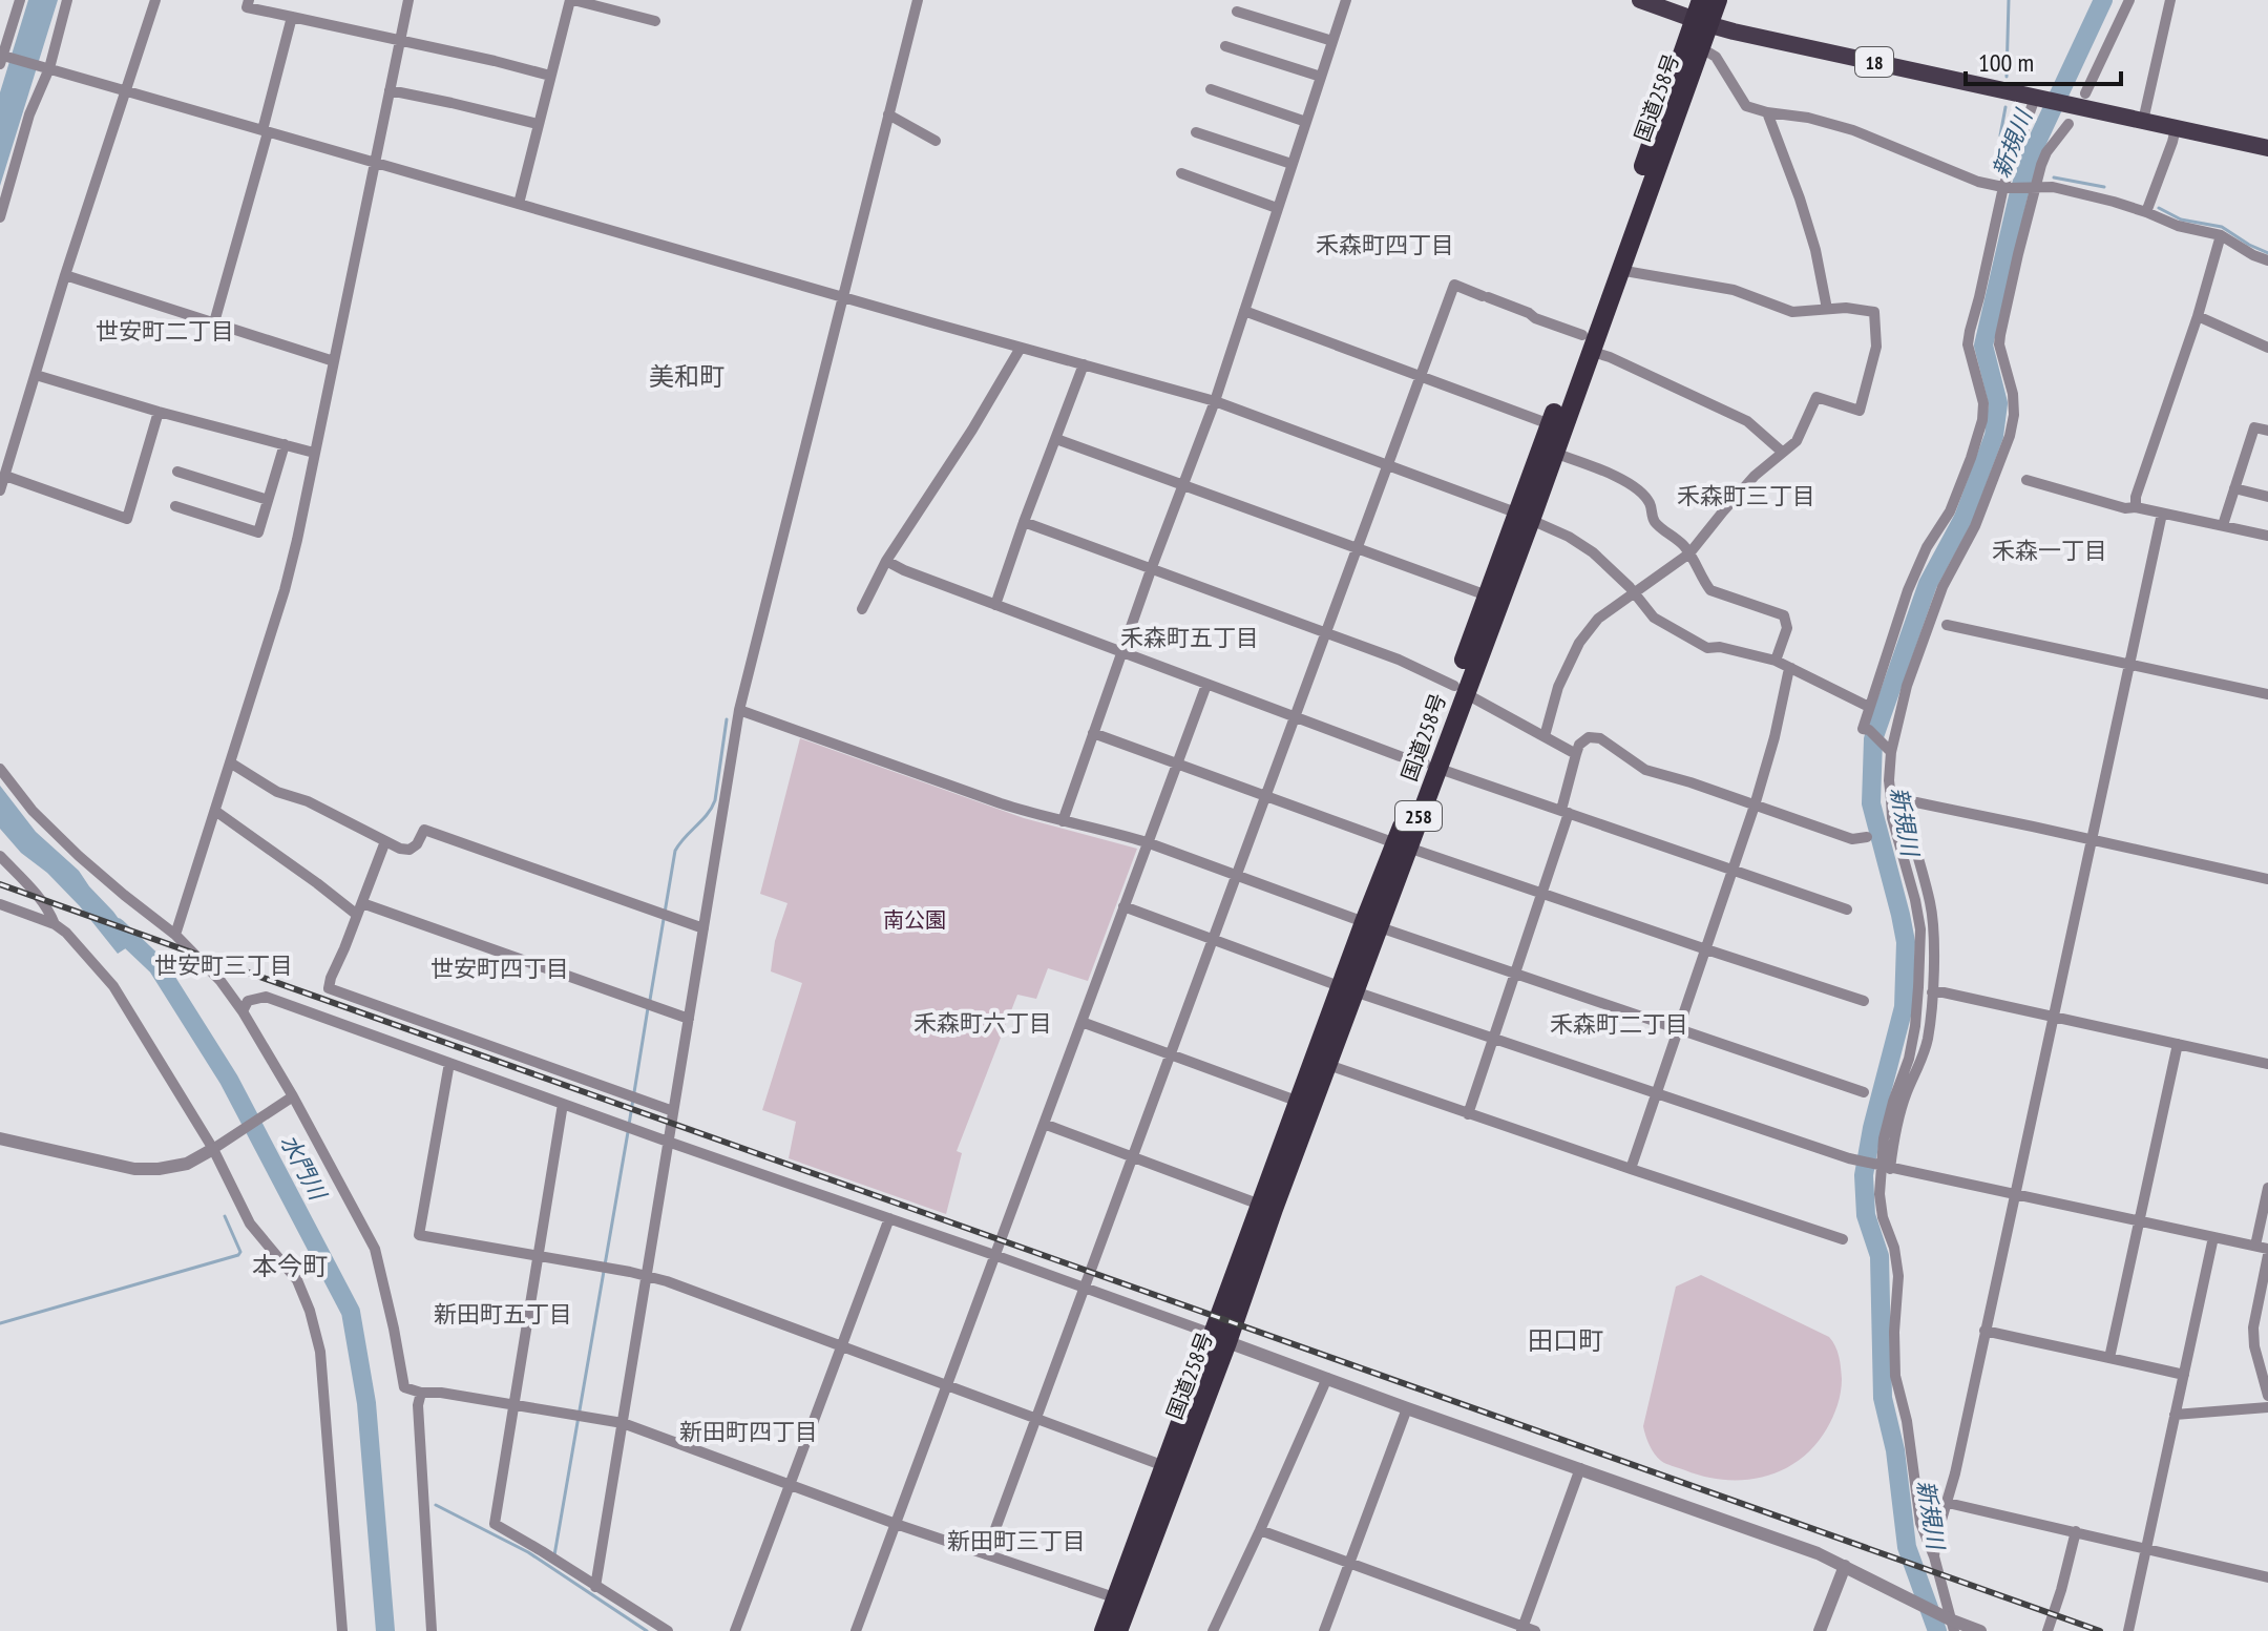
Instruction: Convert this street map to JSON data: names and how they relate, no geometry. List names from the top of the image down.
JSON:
{
  "streets": {
    "highway": ["国道258号", "258"],
    "main road": ["18"]
  },
  "crossings": [
    ["18", "国道258号"]
  ],
  "districts": [
    "禾森町四丁目",
    "世安町二丁目",
    "美和町",
    "禾森町三丁目",
    "禾森一丁目",
    "禾森町五丁目",
    "世安町三丁目",
    "世安町四丁目",
    "禾森町六丁目",
    "禾森町二丁目",
    "本今町",
    "新田町五丁目",
    "田口町",
    "新田町四丁目",
    "新田町三丁目"
  ],
  "water": ["新規川", "水門川"],
  "parks": ["南公園"],
  "scale_bar": "100 m"
}
